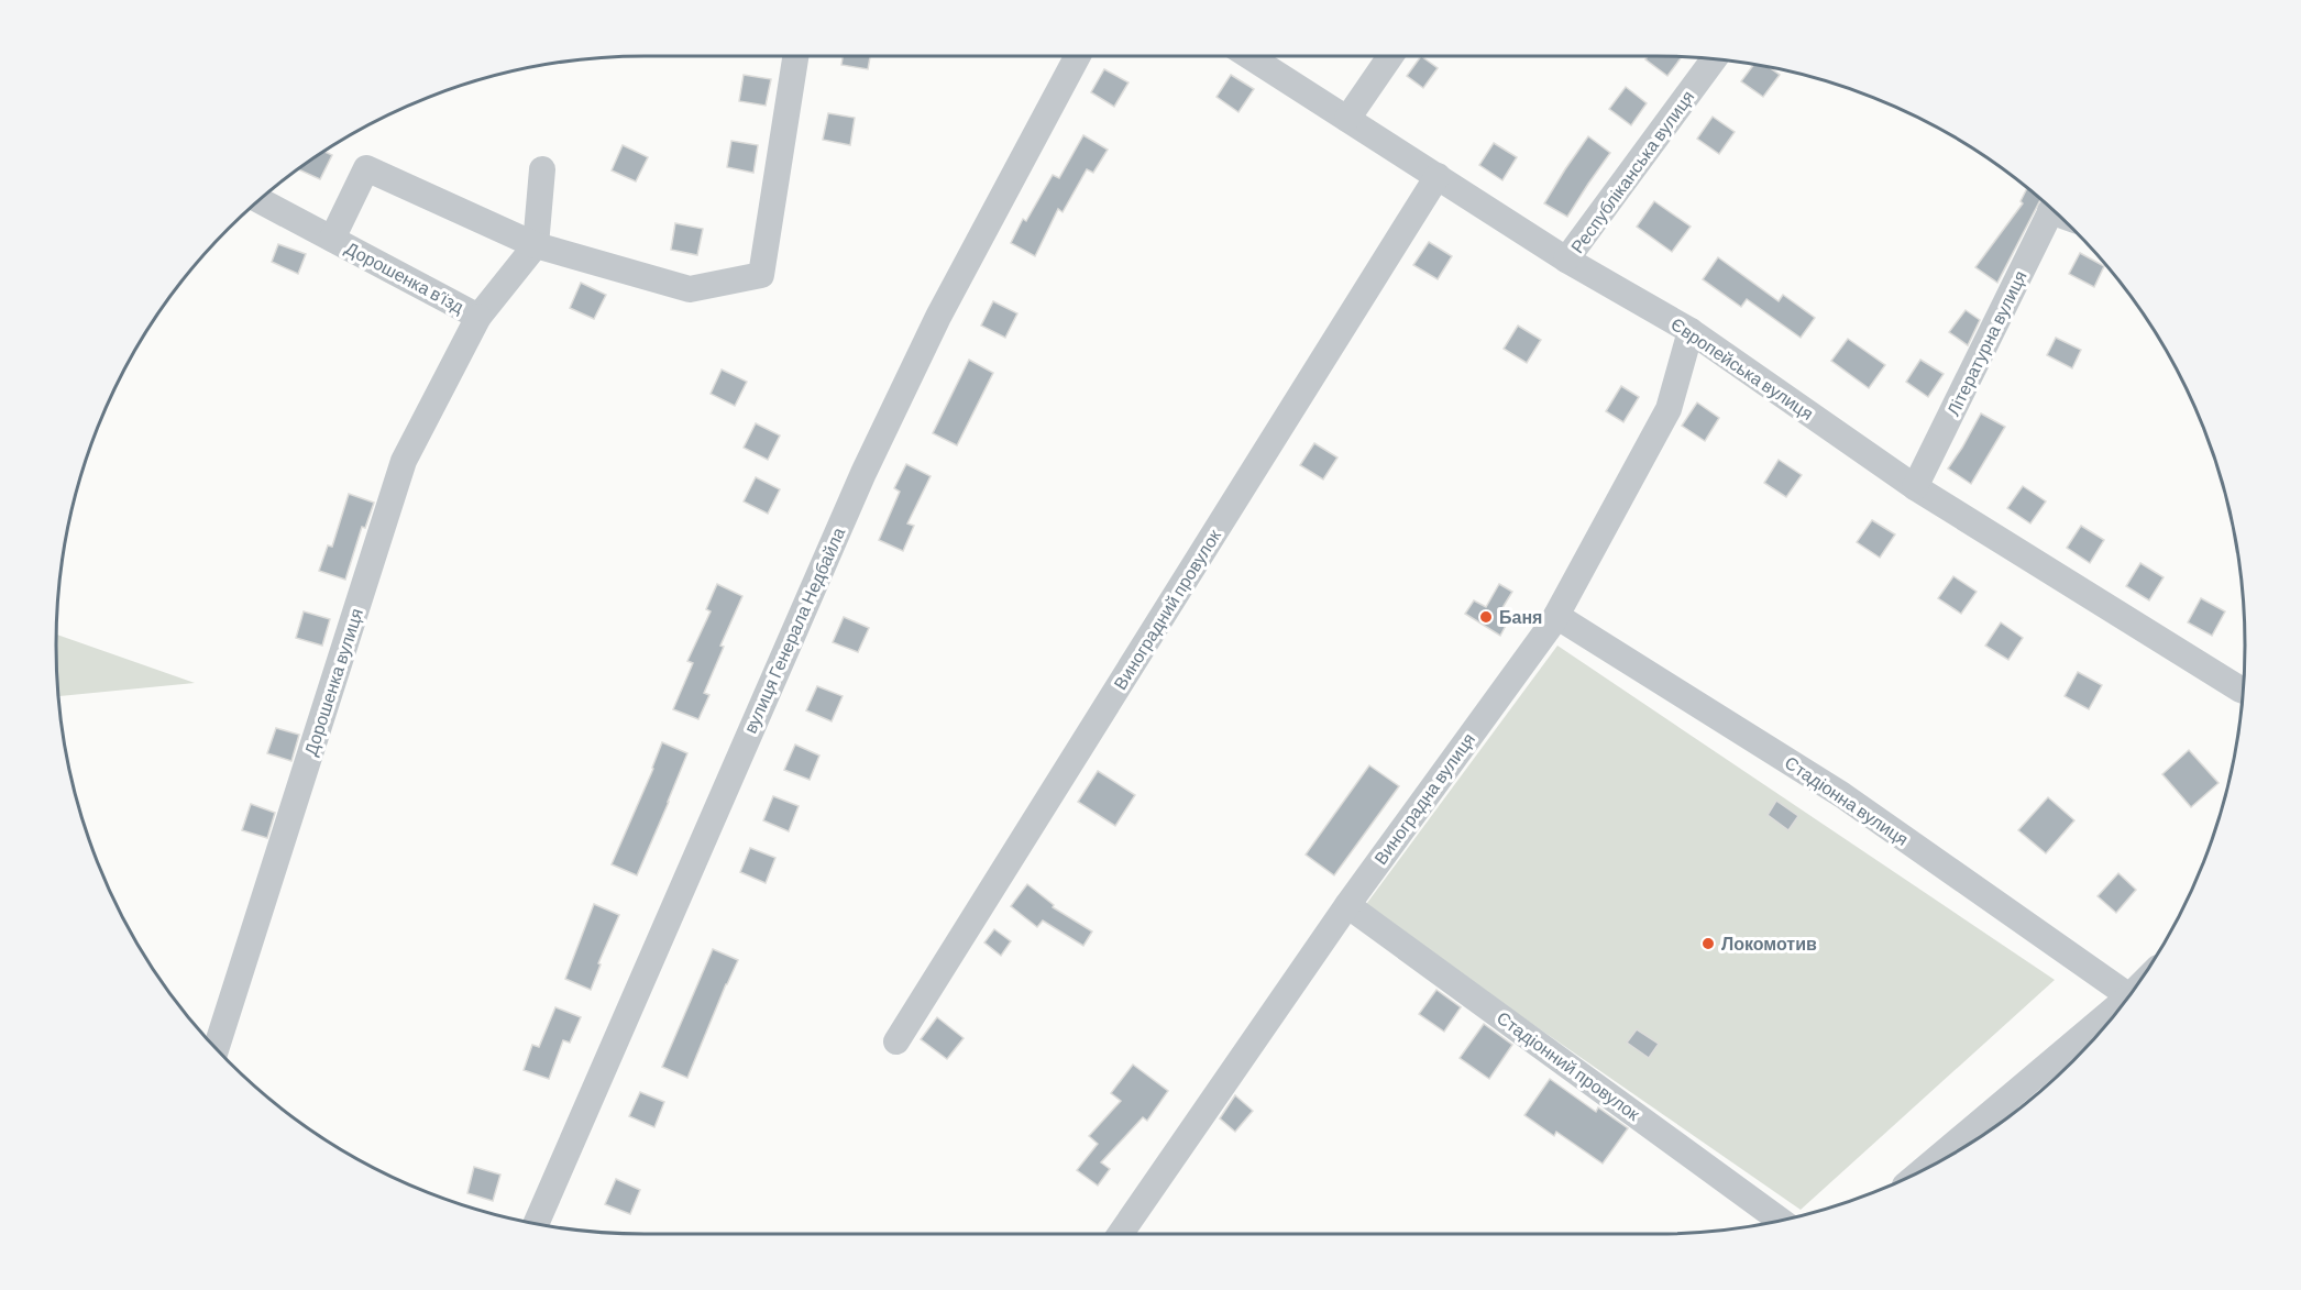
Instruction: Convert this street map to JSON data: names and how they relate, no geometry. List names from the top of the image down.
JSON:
{
  "streets": {
    "street": [
      "Республіканська вулиця",
      "Дорошенка в’їзд",
      "Літературна вулиця",
      "Європейська вулиця",
      "Виноградний провулок",
      "вулиця Генерала Недбайла",
      "Дорошенка вулиця",
      "Виноградна вулиця",
      "Стадіонна вулиця",
      "Стадіонний провулок"
    ]
  },
  "crossings": [
    ["Республіканська вулиця", "Європейська вулиця"],
    ["Дорошенка в’їзд", "Дорошенка вулиця"],
    ["Літературна вулиця", "Європейська вулиця"],
    ["Європейська вулиця", "Виноградний провулок"],
    ["Європейська вулиця", "Виноградна вулиця"],
    ["Виноградна вулиця", "Стадіонна вулиця"],
    ["Виноградна вулиця", "Стадіонний провулок"]
  ],
  "places": ["Баня", "Локомотив"]
}
